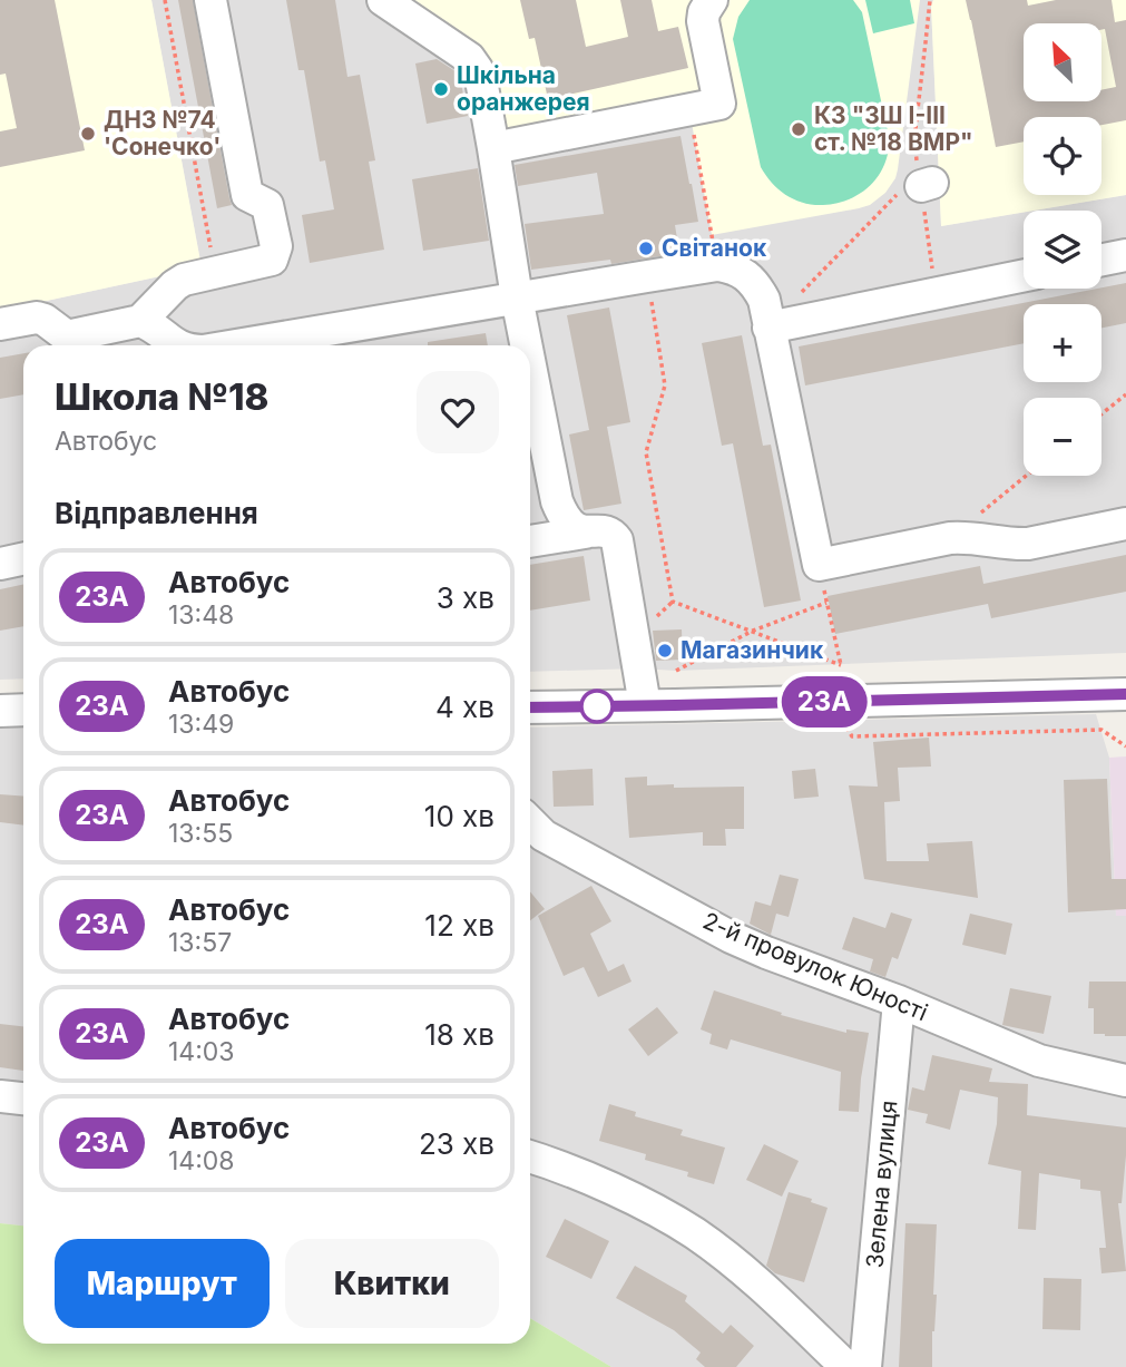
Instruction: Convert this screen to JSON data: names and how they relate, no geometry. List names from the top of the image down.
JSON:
{
  "streets": {
    "street": ["2-й провулок Юності", "Зелена вулиця"]
  },
  "crossings": [
    ["2-й провулок Юності", "Зелена вулиця"]
  ],
  "places": [
    "Шкільна оранжерея",
    "КЗ \"ЗШ І-ІІІ ст. №18 ВМР\"",
    "ДНЗ №74 'Сонечко'",
    "Світанок",
    "Магазинчик"
  ],
  "lines": ["bus line 23А"],
  "north": "top left",
  "page": {
    "on_map": "23А",
    "map_buttons": ["+", "−"],
    "heading": [
      ["Школа №18", "Автобус"],
      "Відправлення"
    ],
    "list": [
      {
        "mark": "23А",
        "name": "Автобус",
        "note": "13:48",
        "value": "3 хв"
      },
      {
        "mark": "23А",
        "name": "Автобус",
        "note": "13:49",
        "value": "4 хв"
      },
      {
        "mark": "23А",
        "name": "Автобус",
        "note": "13:55",
        "value": "10 хв"
      },
      {
        "mark": "23А",
        "name": "Автобус",
        "note": "13:57",
        "value": "12 хв"
      },
      {
        "mark": "23А",
        "name": "Автобус",
        "note": "14:03",
        "value": "18 хв"
      },
      {
        "mark": "23А",
        "name": "Автобус",
        "note": "14:08",
        "value": "23 хв"
      }
    ],
    "buttons": ["Маршрут", "Квитки"]
  }
}
